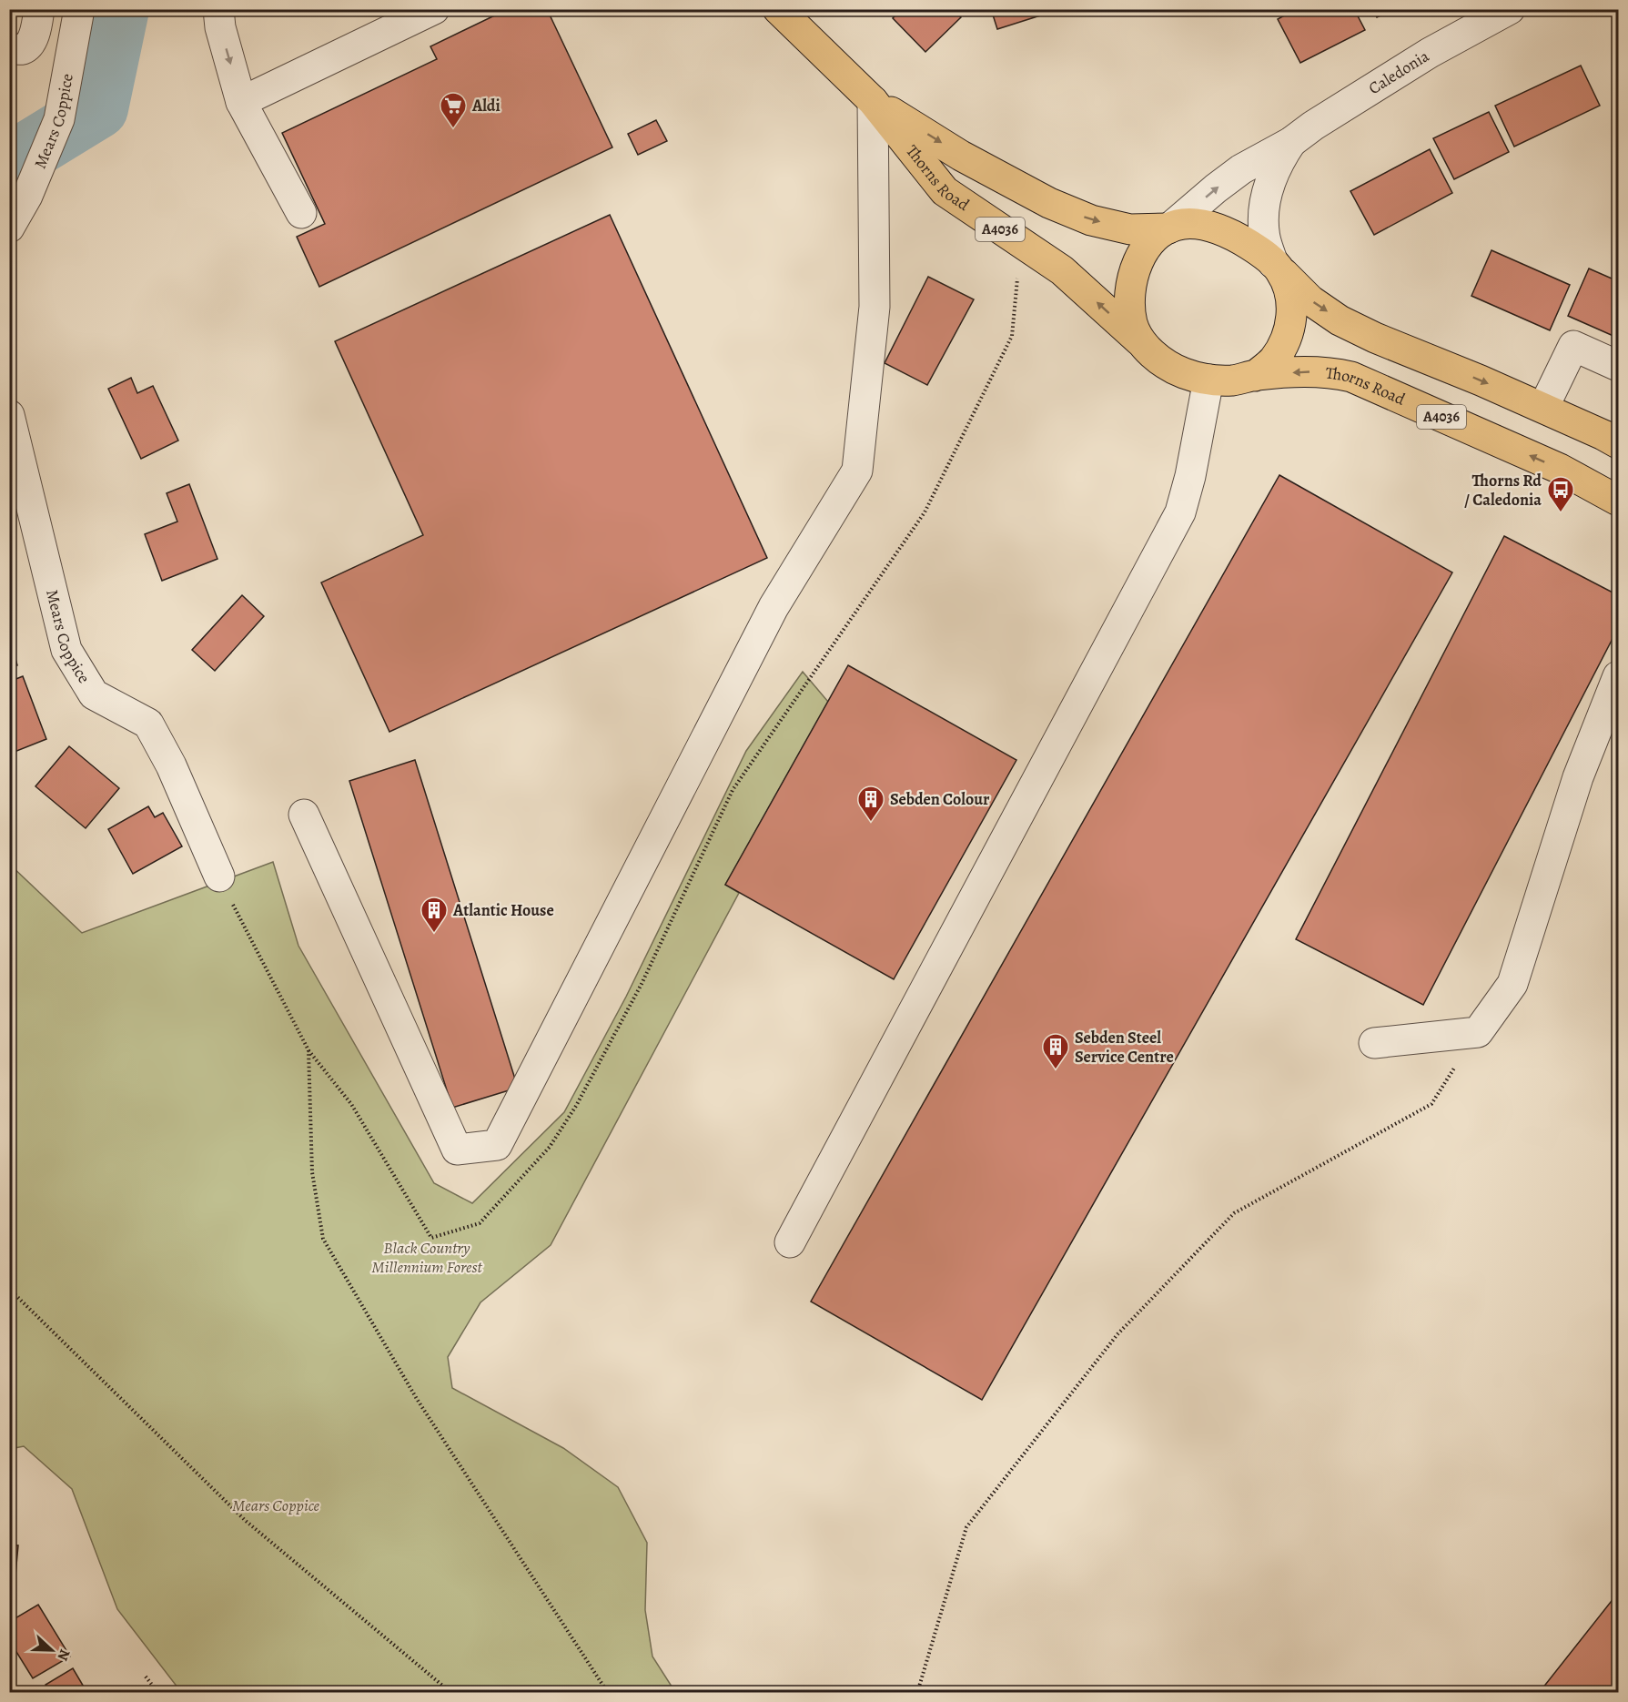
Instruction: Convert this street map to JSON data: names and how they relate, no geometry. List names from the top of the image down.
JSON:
{
  "streets": {
    "highway": ["Thorns Road", "A4036"],
    "street": ["Caledonia", "Mears Coppice"]
  },
  "crossings": [
    ["Caledonia", "Thorns Road"],
    ["Caledonia", "A4036"],
    ["Thorns Road", "A4036"]
  ],
  "parks": ["Black Country Millennium Forest", "Mears Coppice"],
  "places": {
    "supermarket": ["Aldi"],
    "bus stop": ["Thorns Rd / Caledonia"],
    "building": ["Sebden Colour", "Atlantic House", "Sebden Steel Service Centre"]
  },
  "north": "right"
}
